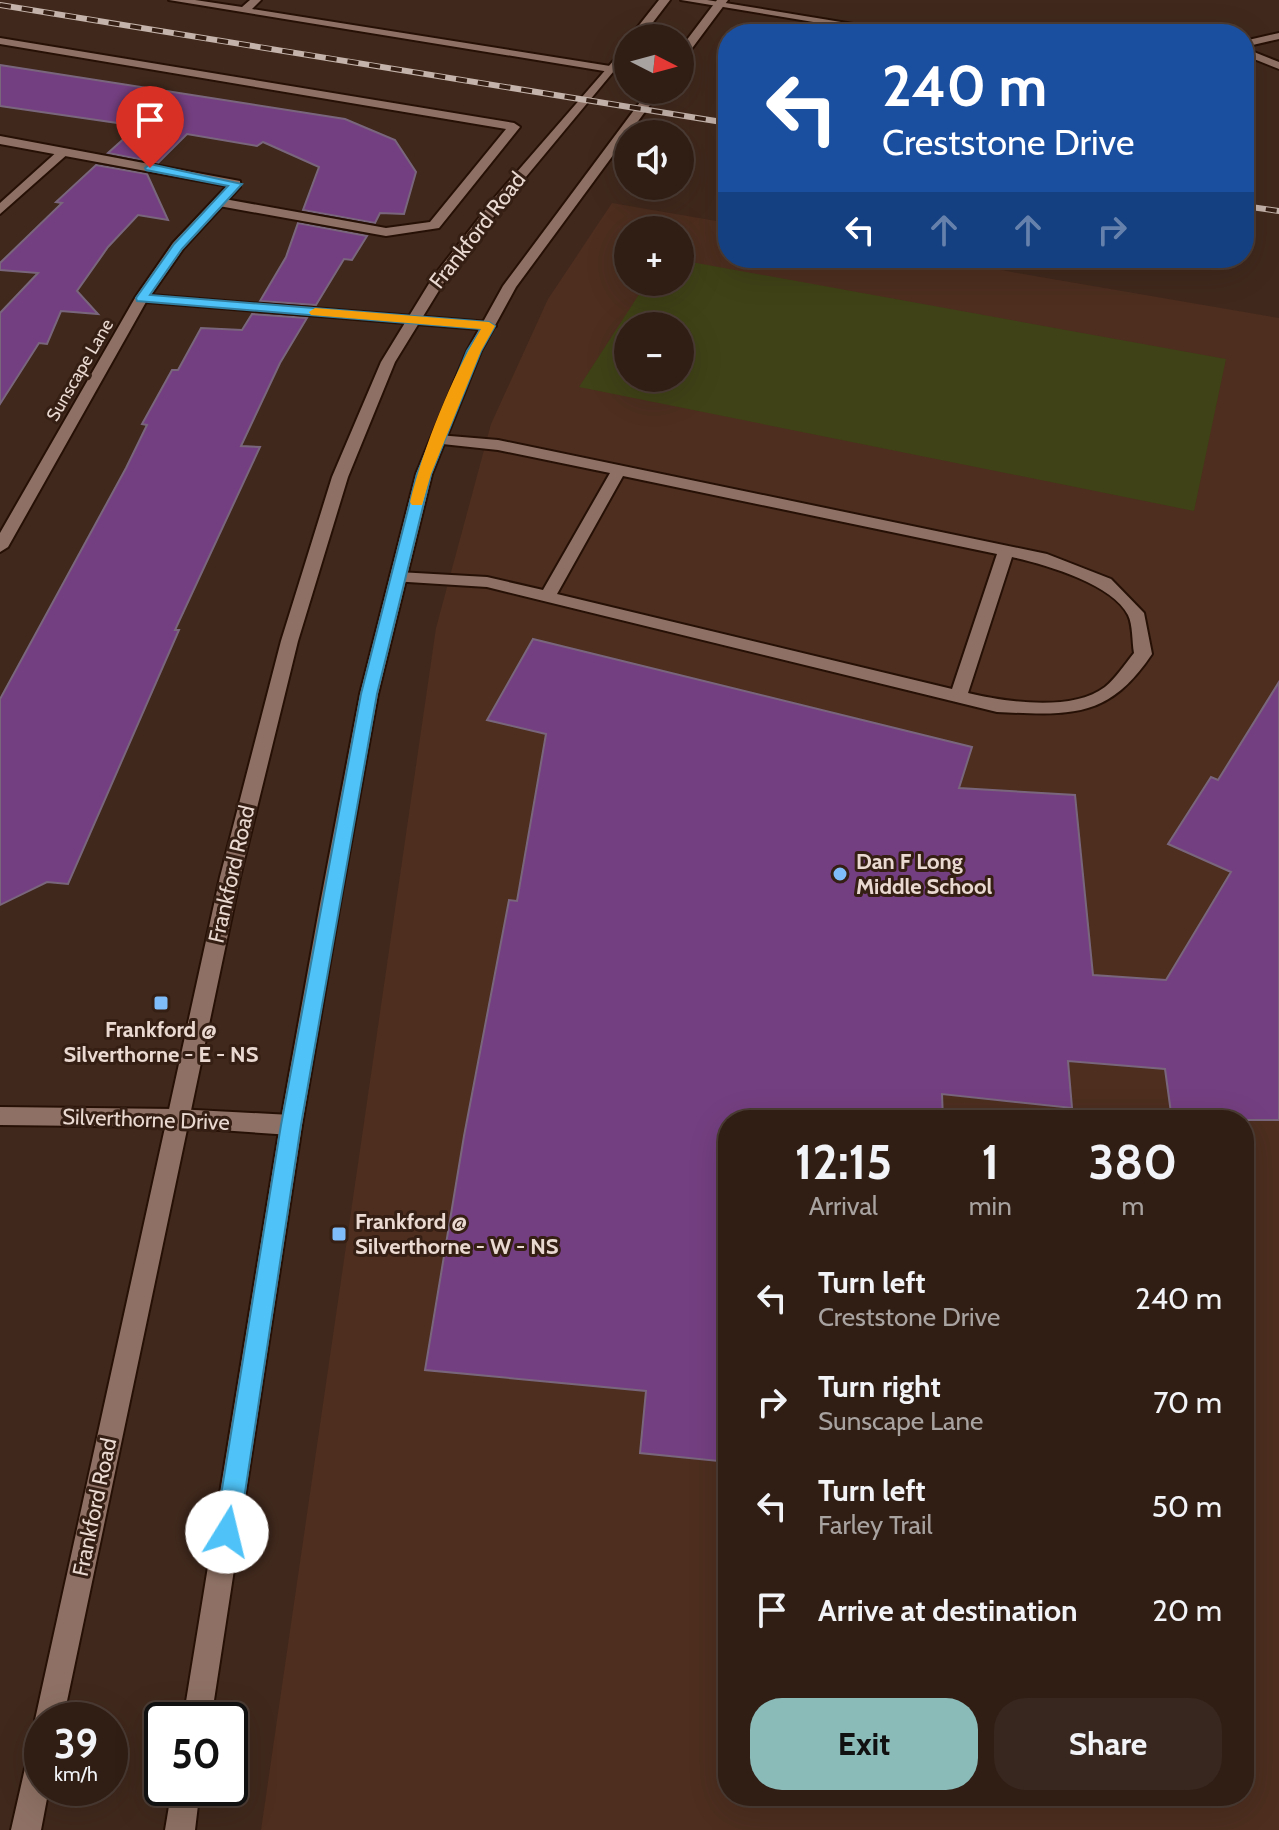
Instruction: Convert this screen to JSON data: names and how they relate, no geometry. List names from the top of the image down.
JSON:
{
  "streets": {
    "main road": ["Frankford Road", "Sunscape Lane", "Silverthorne Drive"]
  },
  "crossings": [
    ["Frankford Road", "Silverthorne Drive"]
  ],
  "places": {
    "other": ["Dan F Long Middle School"],
    "transit": ["Frankford @ Silverthorne - E - NS", "Frankford @ Silverthorne - W - NS"]
  },
  "north": "right",
  "page": {
    "map_buttons": ["+", "−"],
    "turn": ["240 m", "Creststone Drive"],
    "eta": [
      "12:15",
      "Arrival",
      "1",
      "min",
      "380",
      "m"
    ],
    "list": [
      {
        "name": "Turn left",
        "note": "Creststone Drive",
        "value": "240 m"
      },
      {
        "name": "Turn right",
        "note": "Sunscape Lane",
        "value": "70 m"
      },
      {
        "name": "Turn left",
        "note": "Farley Trail",
        "value": "50 m"
      },
      {
        "name": "Arrive at destination",
        "value": "20 m"
      }
    ],
    "buttons": ["Exit", "Share"],
    "speed": "39 km/h",
    "limit": "50"
  }
}
